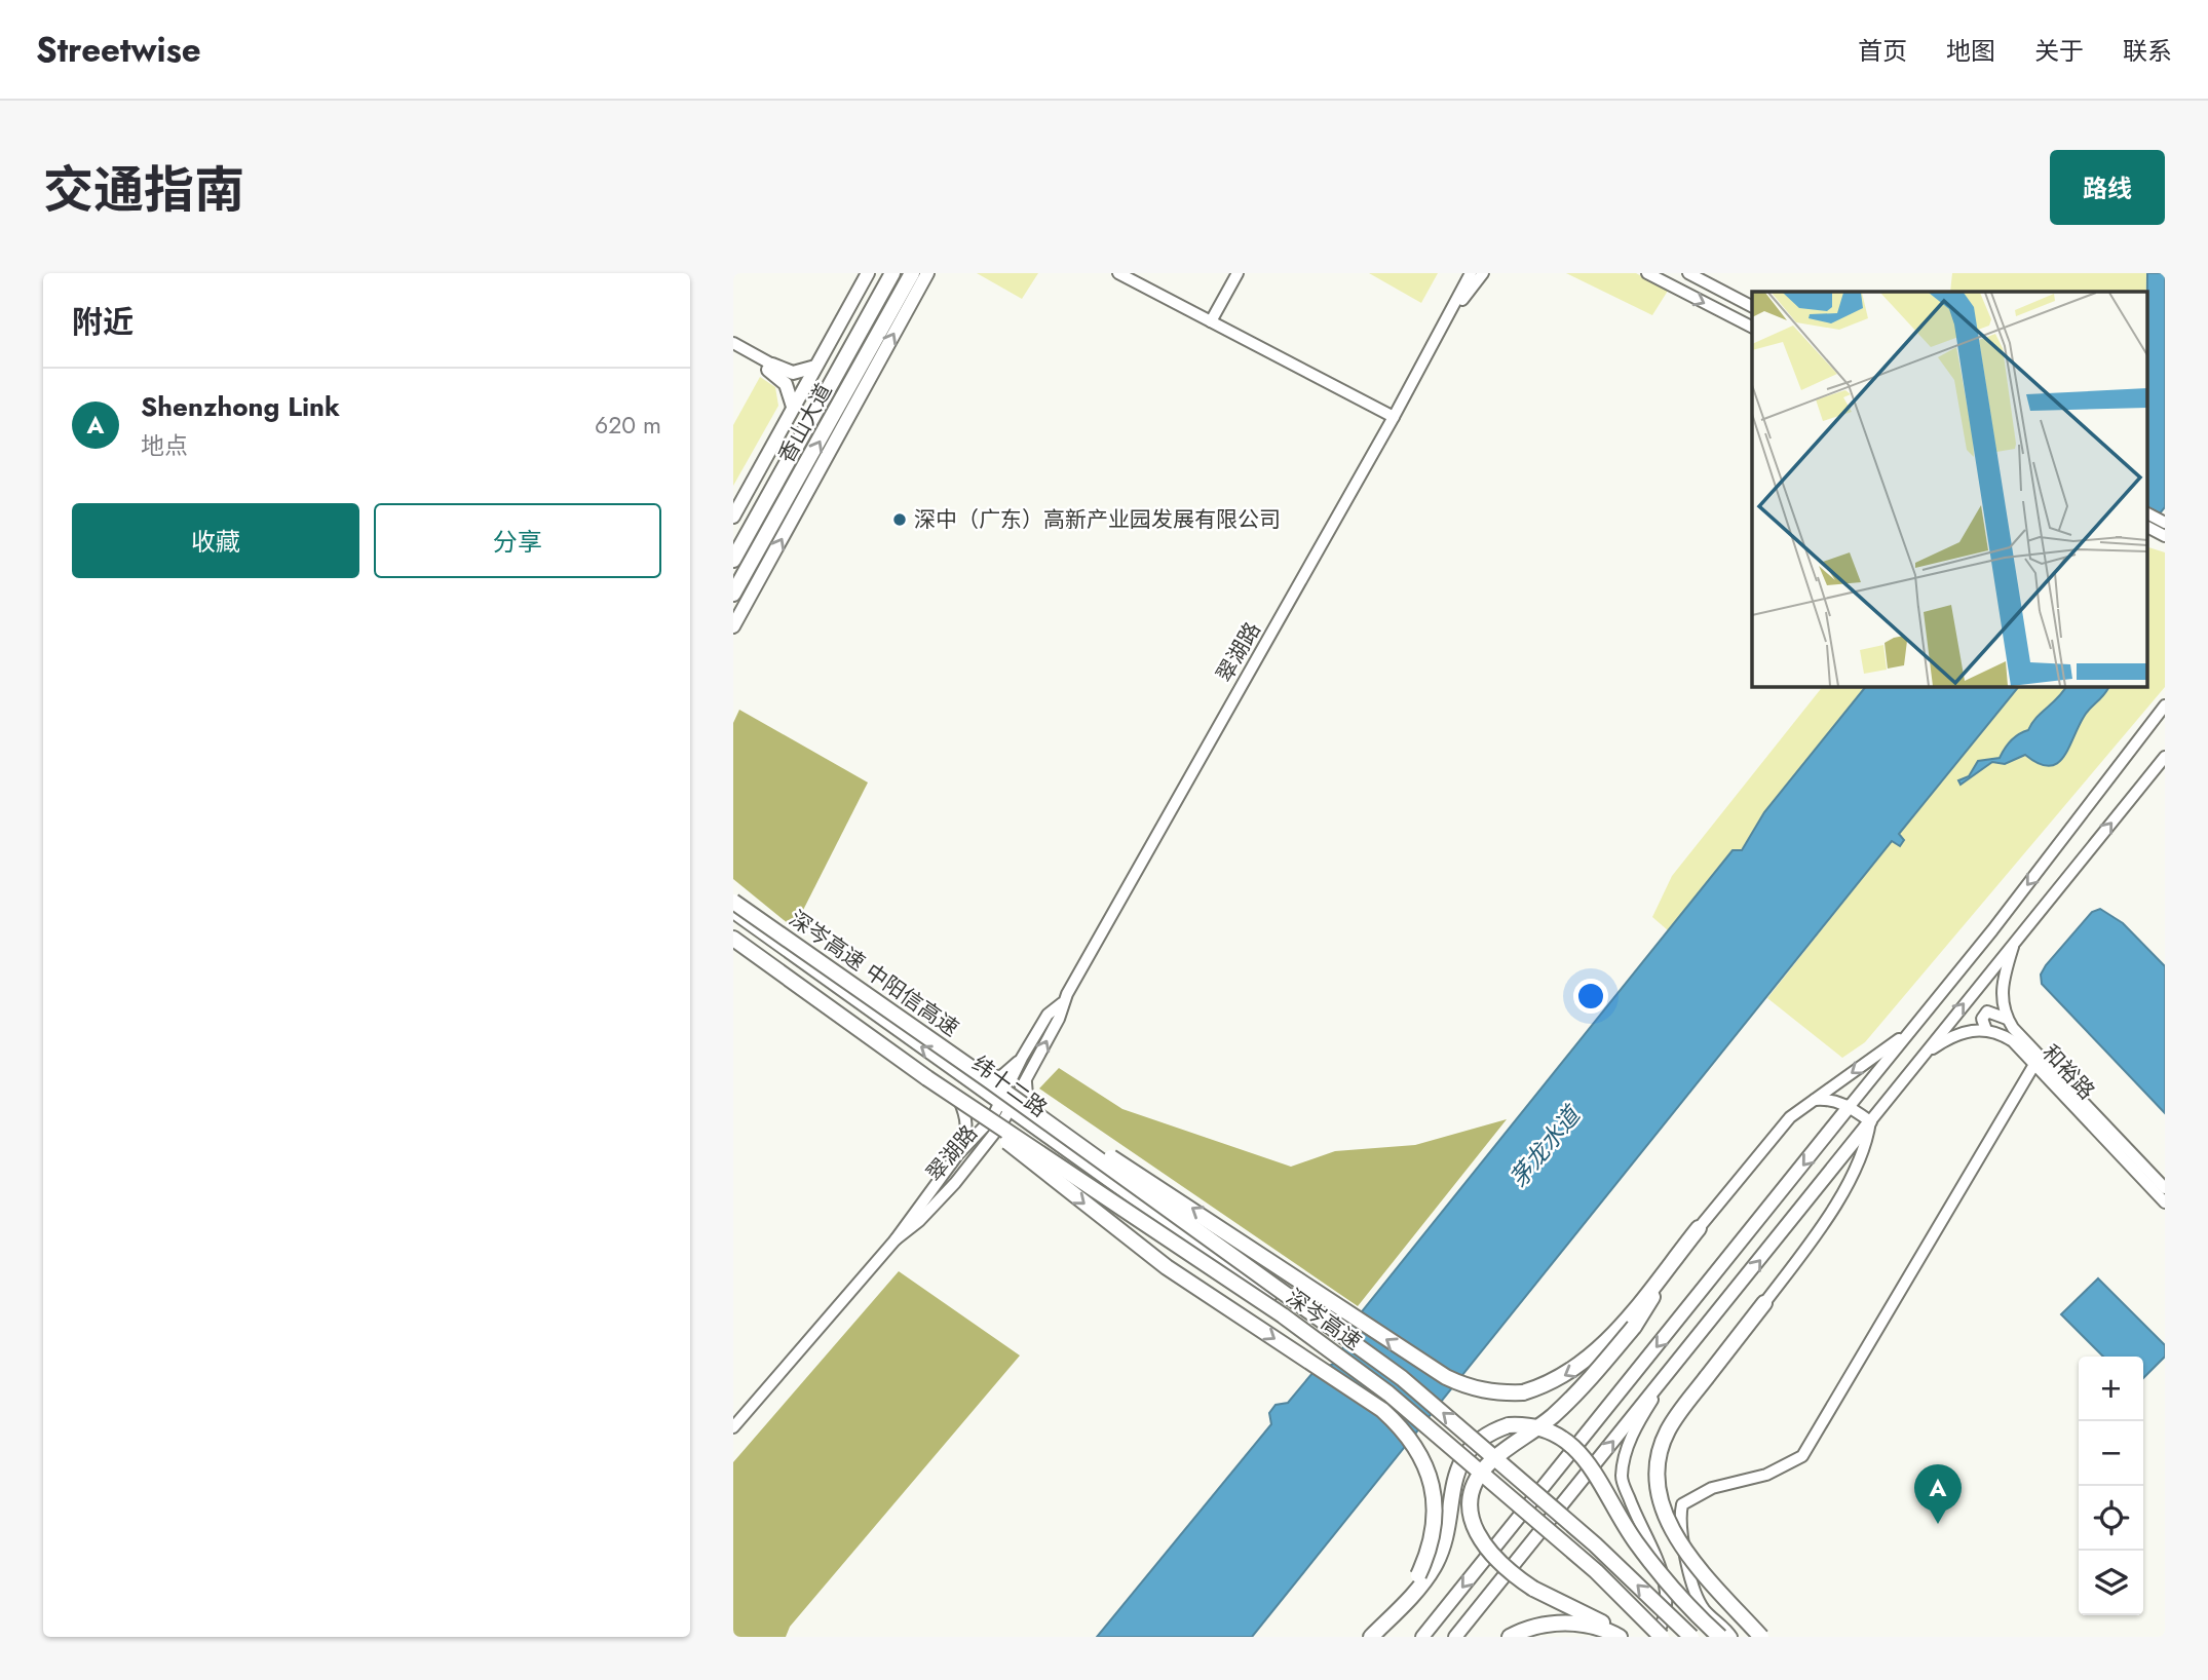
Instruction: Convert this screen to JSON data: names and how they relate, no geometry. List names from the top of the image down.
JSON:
{
  "streets": {
    "highway": ["香山大道", "深岑高速 中阳信高速", "深岑高速"],
    "street": ["翠湖路", "和裕路", "纬十二路"]
  },
  "crossings": [
    ["翠湖路", "纬十二路"],
    ["深岑高速 中阳信高速", "深岑高速"]
  ],
  "water": ["茅龙水道"],
  "places": ["深中（广东）高新产业园发展有限公司"],
  "page": {
    "header": "Streetwise",
    "nav": [
      "首页",
      "地图",
      "关于",
      "联系"
    ],
    "title": "交通指南",
    "buttons": [
      "路线",
      ["收藏", "分享"]
    ],
    "heading": "附近",
    "list": [
      {
        "mark": "A",
        "name": "Shenzhong Link",
        "note": "地点",
        "value": "620 m"
      }
    ],
    "map_buttons": ["+", "−"],
    "pins": "A"
  }
}
